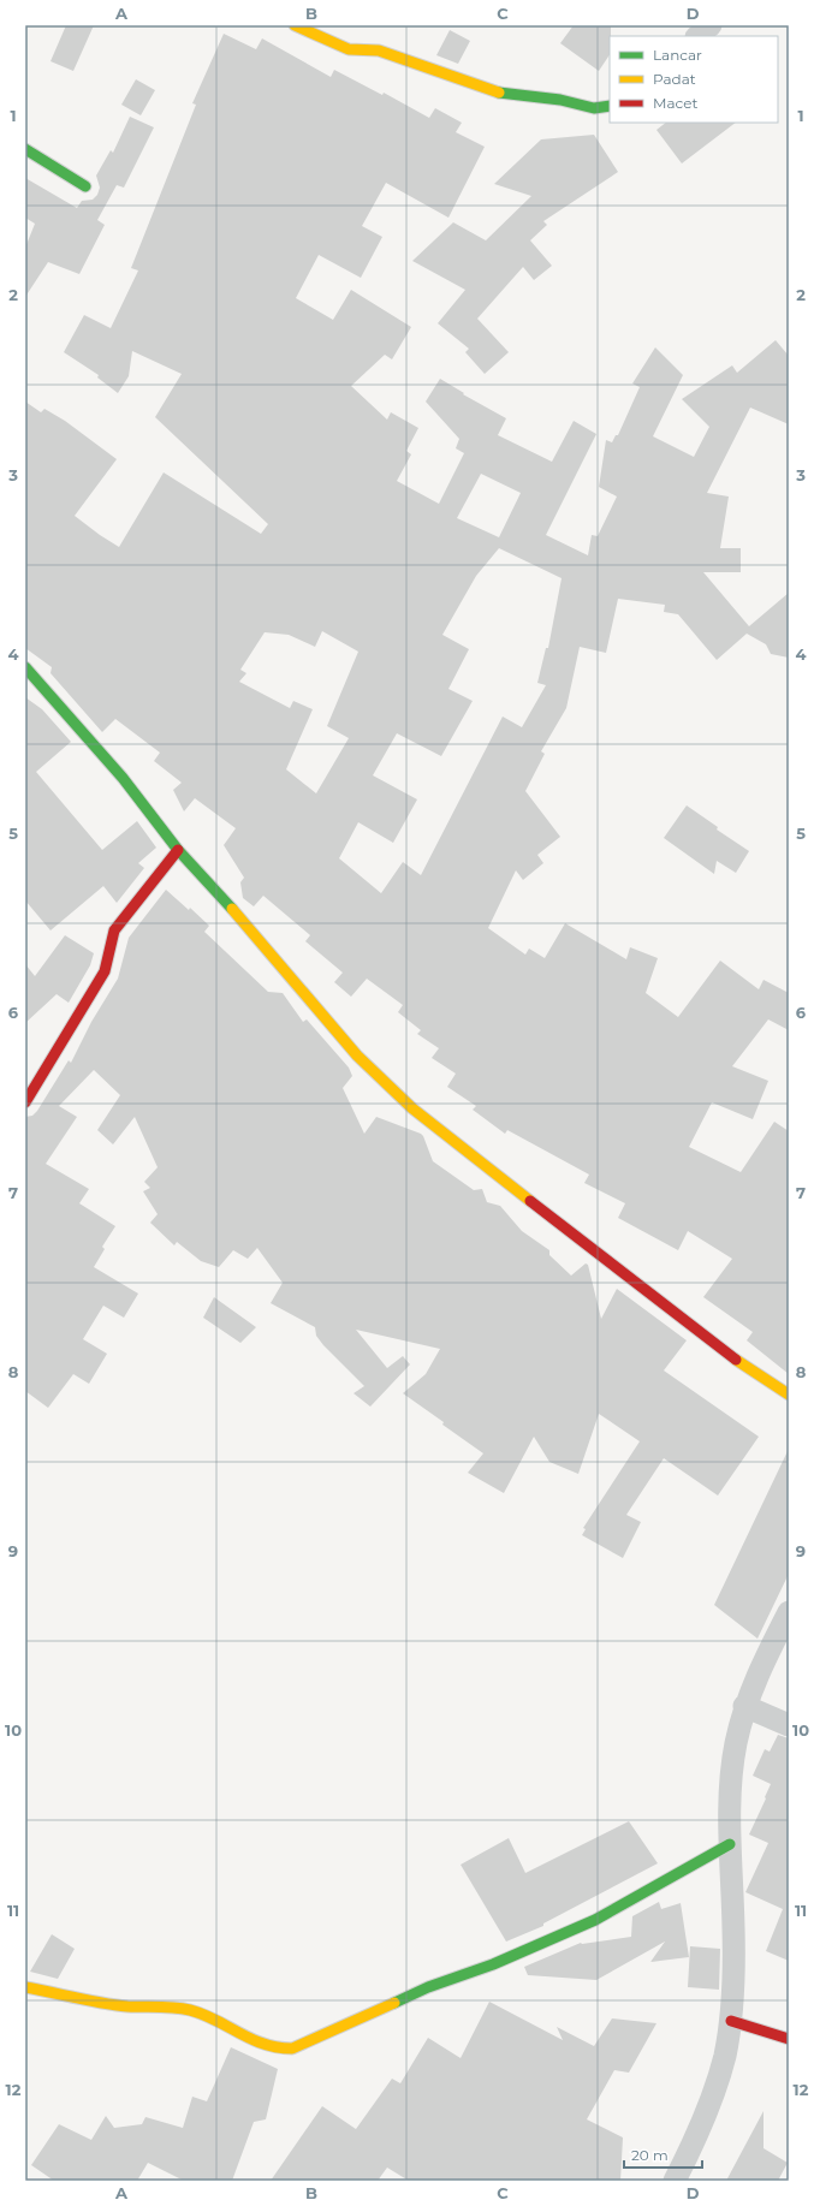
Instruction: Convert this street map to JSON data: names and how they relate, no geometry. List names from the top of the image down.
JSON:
{
  "legend": ["Lancar", "Padat", "Macet"],
  "scale_bar": "20 m",
  "grid": {
    "columns": [
      "A",
      "B",
      "C",
      "D"
    ],
    "rows": [
      "1",
      "2",
      "3",
      "4",
      "5",
      "6",
      "7",
      "8",
      "9",
      "10",
      "11",
      "12"
    ]
  }
}
